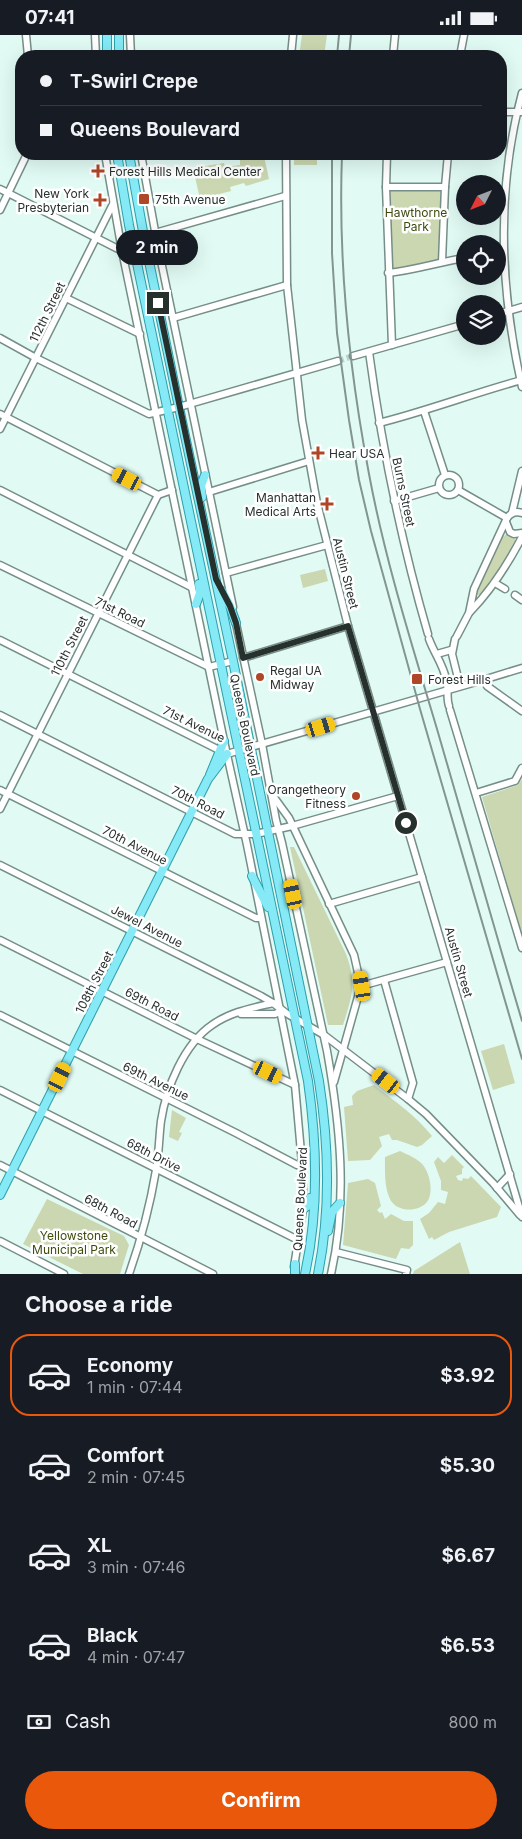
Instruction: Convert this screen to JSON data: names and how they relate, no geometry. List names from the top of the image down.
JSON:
{
  "streets": {
    "main road": ["Queens Boulevard", "108th Street"],
    "street": [
      "112th Street",
      "Burns Street",
      "Austin Street",
      "71st Road",
      "110th Street",
      "71st Avenue",
      "70th Road",
      "70th Avenue",
      "Jewel Avenue",
      "69th Road",
      "69th Avenue",
      "68th Drive",
      "68th Road"
    ]
  },
  "crossings": [
    ["112th Street", "Queens Boulevard"],
    ["Burns Street", "71st Avenue"],
    ["Austin Street", "71st Avenue"],
    ["Austin Street", "70th Road"],
    ["Austin Street", "Jewel Avenue"],
    ["71st Road", "110th Street"],
    ["71st Road", "Queens Boulevard"],
    ["110th Street", "71st Avenue"],
    ["110th Street", "70th Road"],
    ["110th Street", "70th Avenue"],
    ["71st Avenue", "Queens Boulevard"],
    ["71st Avenue", "108th Street"],
    ["Queens Boulevard", "70th Road"],
    ["Queens Boulevard", "70th Avenue"],
    ["Queens Boulevard", "Jewel Avenue"],
    ["Queens Boulevard", "108th Street"],
    ["Queens Boulevard", "69th Road"],
    ["Queens Boulevard", "69th Avenue"],
    ["Queens Boulevard", "68th Drive"],
    ["70th Road", "108th Street"],
    ["70th Avenue", "108th Street"],
    ["Jewel Avenue", "108th Street"],
    ["108th Street", "69th Road"],
    ["108th Street", "69th Avenue"],
    ["108th Street", "68th Drive"],
    ["108th Street", "68th Road"]
  ],
  "parks": ["Hawthorne Park", "Yellowstone Municipal Park"],
  "places": {
    "health": [
      "Forest Hills Medical Center",
      "New York Presbyterian",
      "Hear USA",
      "Manhattan Medical Arts"
    ],
    "transit": ["75th Avenue", "Forest Hills"],
    "other": ["Regal UA Midway", "Orangetheory Fitness"]
  },
  "north": "bottom left",
  "page": {
    "status": "07:41",
    "banner": ["T-Swirl Crepe", "Queens Boulevard"],
    "bubble": "2 min",
    "heading": "Choose a ride",
    "list": [
      {
        "name": "Economy",
        "note": "1 min · 07:44",
        "value": "$3.92"
      },
      {
        "name": "Comfort",
        "note": "2 min · 07:45",
        "value": "$5.30"
      },
      {
        "name": "XL",
        "note": "3 min · 07:46",
        "value": "$6.67"
      },
      {
        "name": "Black",
        "note": "4 min · 07:47",
        "value": "$6.53"
      }
    ],
    "pay": ["Cash", "800 m"],
    "buttons": "Confirm"
  }
}
